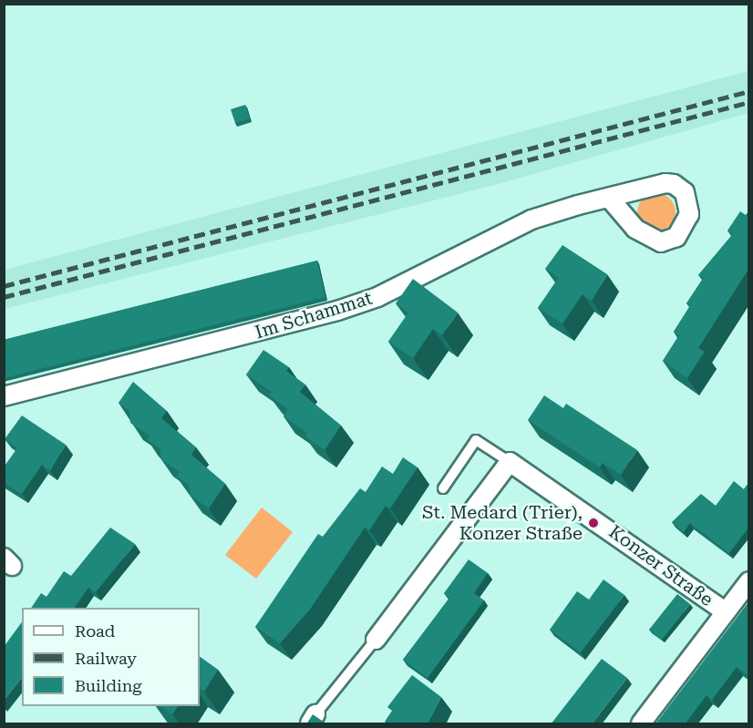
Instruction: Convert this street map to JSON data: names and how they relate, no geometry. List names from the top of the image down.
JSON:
{
  "streets": {
    "street": ["Im Schammat", "Konzer Straße"]
  },
  "places": ["St. Medard (Trier), Konzer Straße"],
  "legend": ["Road", "Railway", "Building"]
}
